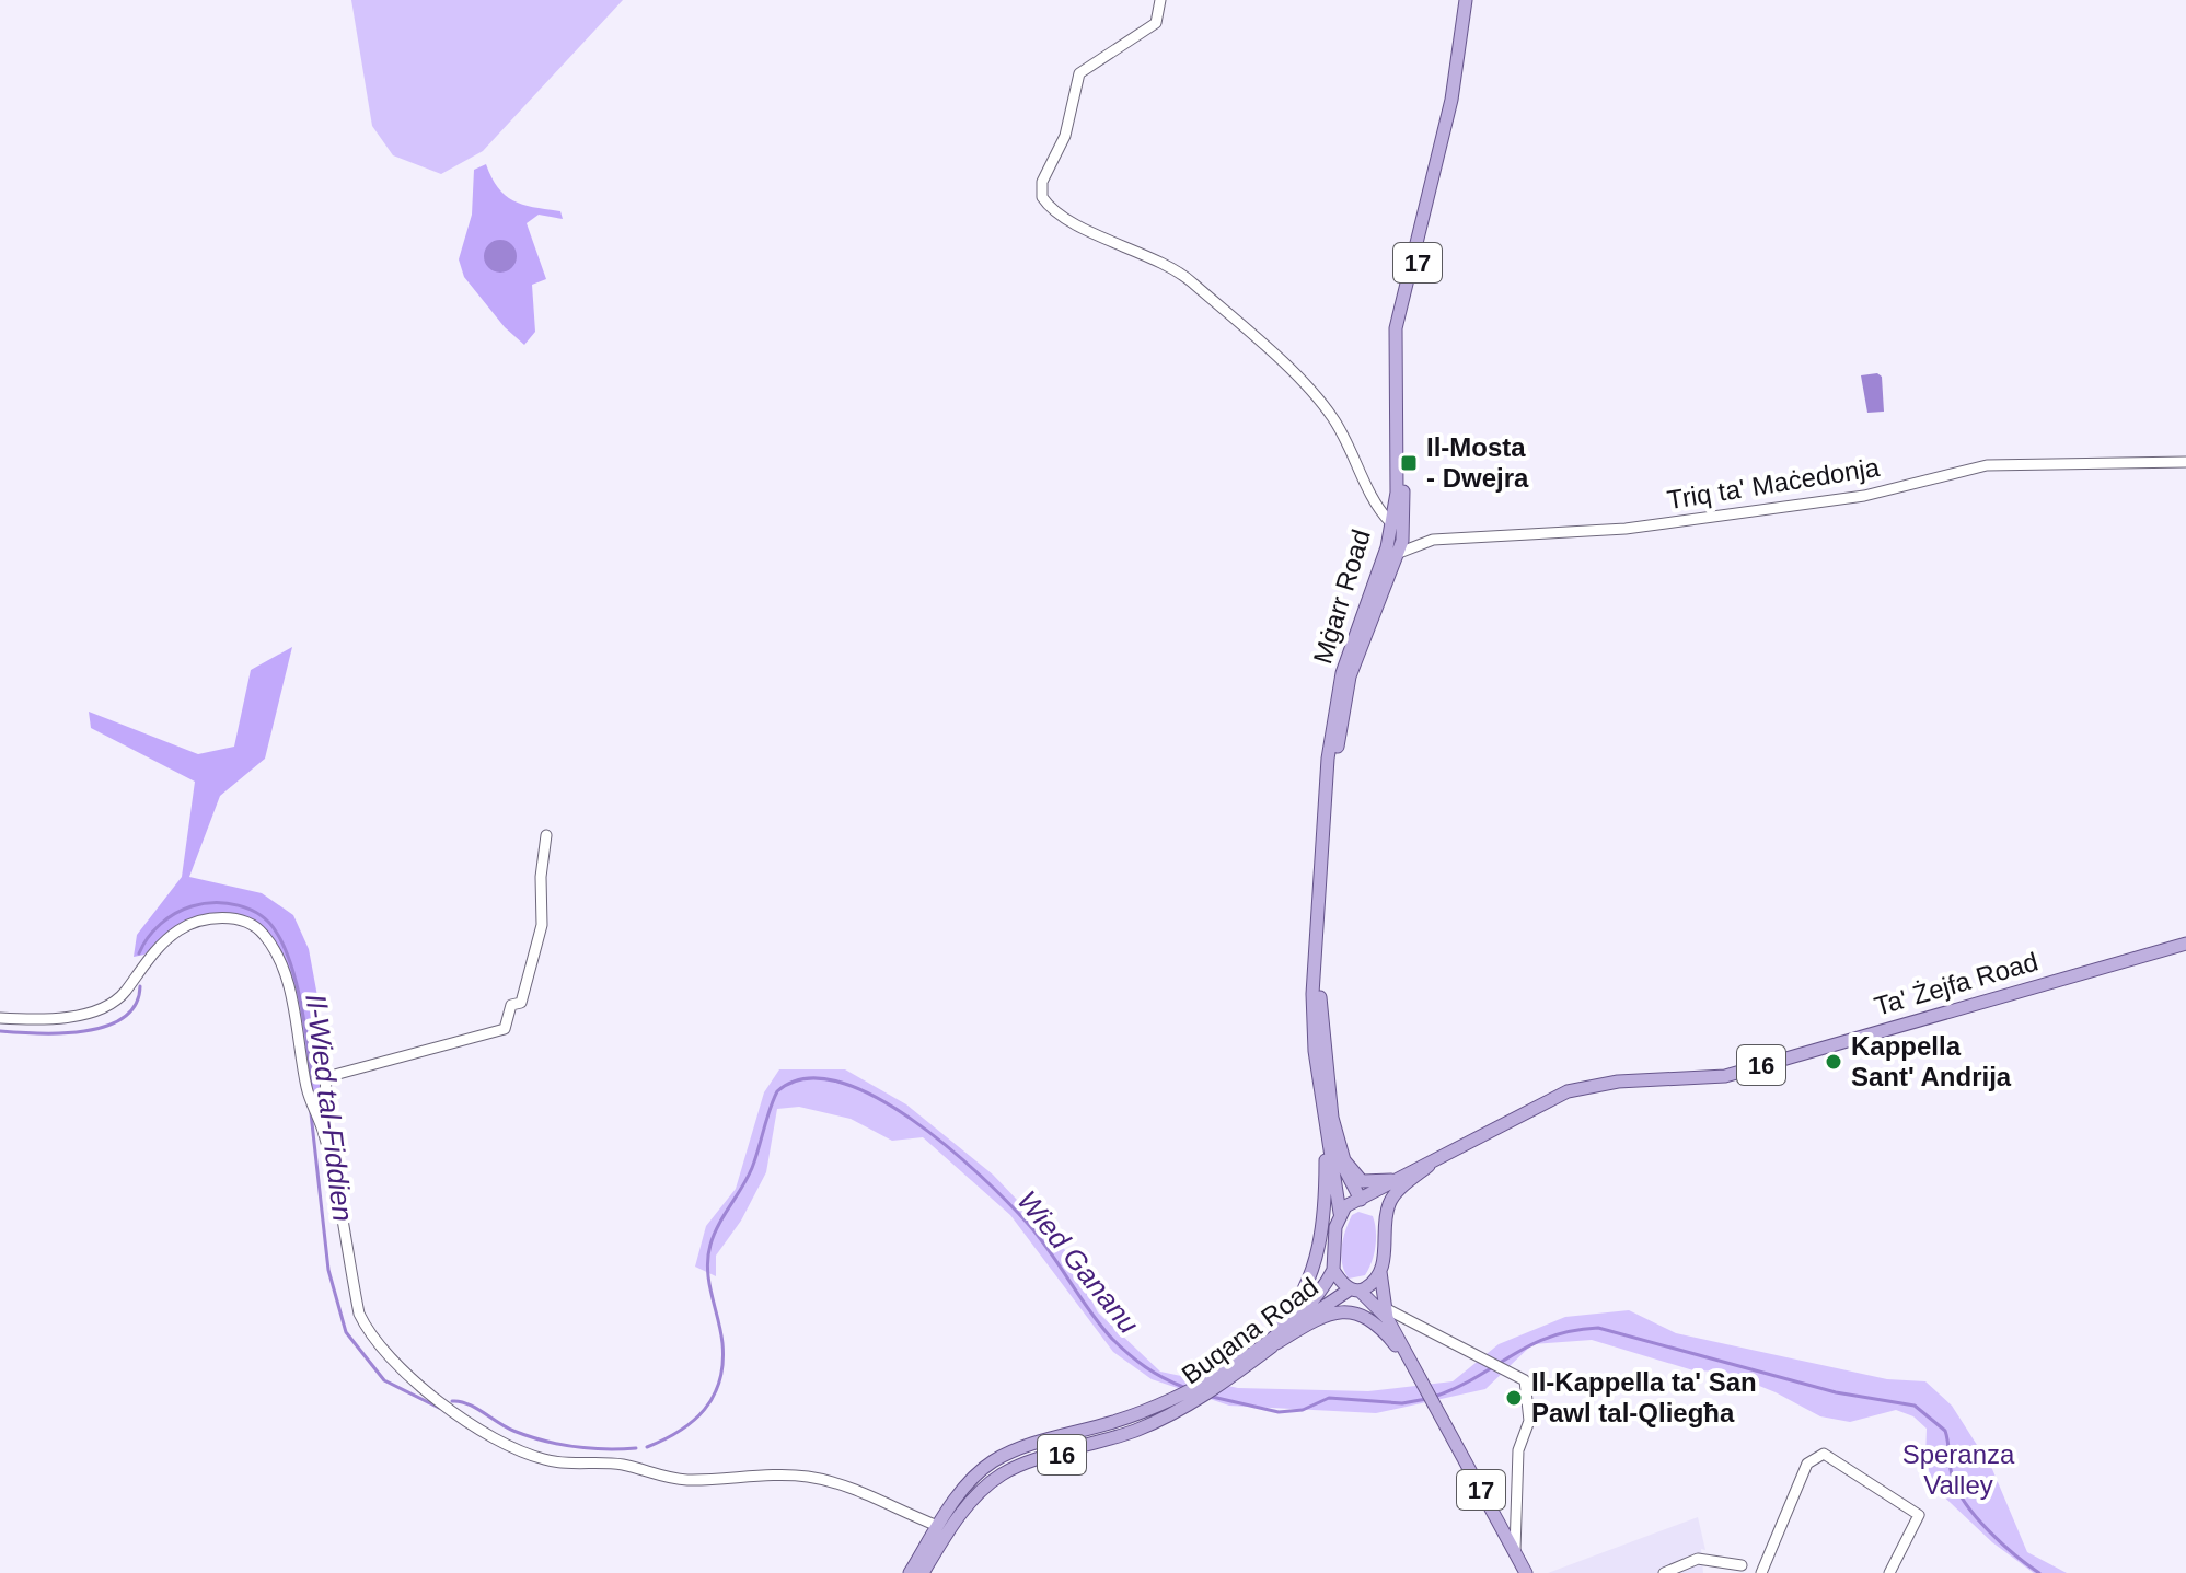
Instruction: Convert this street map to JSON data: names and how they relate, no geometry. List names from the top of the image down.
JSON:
{
  "streets": {
    "main road": [
      "17",
      "Mġarr Road",
      "Ta' Żejfa Road",
      "16",
      "Buqana Road"
    ],
    "street": ["Triq ta' Maċedonja"]
  },
  "crossings": [
    ["17", "16"],
    ["17", "Buqana Road"],
    ["Mġarr Road", "Ta' Żejfa Road"],
    ["Mġarr Road", "16"],
    ["Ta' Żejfa Road", "16"],
    ["16", "Buqana Road"]
  ],
  "water": ["Il-Wied tal-Fiddien", "Wied Gananu"],
  "parks": ["Speranza Valley"],
  "places": {
    "transit": ["Il-Mosta - Dwejra"],
    "other": ["Kappella Sant' Andrija", "Il-Kappella ta' San Pawl tal-Qliegħa"]
  }
}
